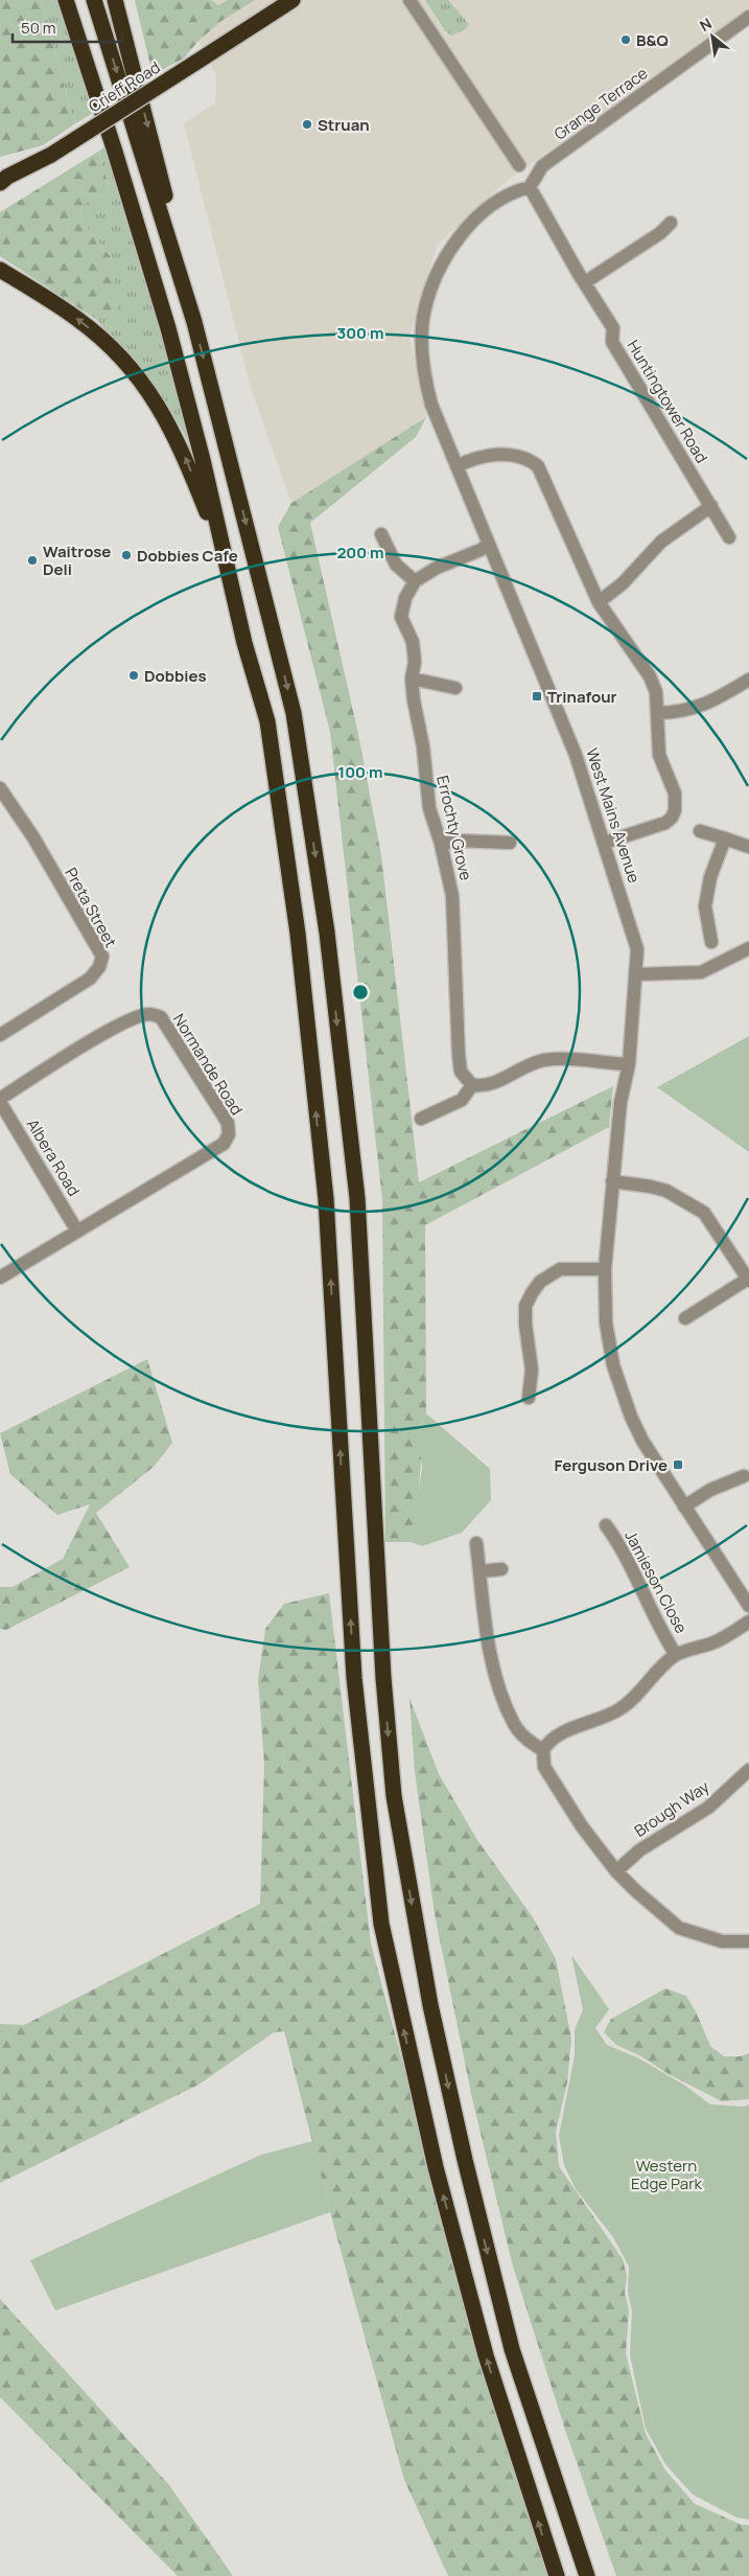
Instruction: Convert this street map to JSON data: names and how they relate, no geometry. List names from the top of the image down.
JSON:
{
  "streets": {
    "highway": ["Crieff Road"],
    "street": [
      "Grange Terrace",
      "Huntingtower Road",
      "West Mains Avenue",
      "Errochty Grove",
      "Preta Street",
      "Normande Road",
      "Albera Road",
      "Jamieson Close",
      "Brough Way"
    ]
  },
  "crossings": [
    ["Grange Terrace", "Huntingtower Road"],
    ["Grange Terrace", "West Mains Avenue"],
    ["Huntingtower Road", "West Mains Avenue"],
    ["Normande Road", "Albera Road"]
  ],
  "parks": ["Western Edge Park"],
  "places": {
    "other": [
      "B&Q",
      "Struan",
      "Dobbies Cafe",
      "Waitrose Deli",
      "Dobbies"
    ],
    "transit": ["Trinafour", "Ferguson Drive"]
  },
  "scale_bar": "50 m",
  "north": "top left",
  "rings": ["300 m", "200 m", "100 m"]
}
